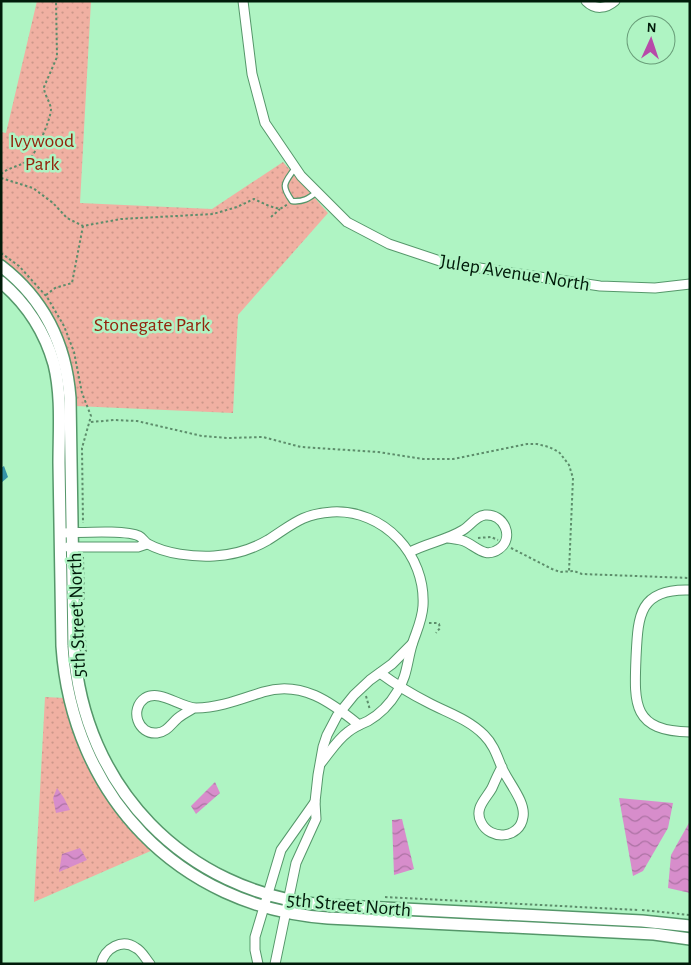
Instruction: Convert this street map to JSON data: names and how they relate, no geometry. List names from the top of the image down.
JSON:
{
  "streets": {
    "street": ["Julep Avenue North", "5th Street North"]
  },
  "parks": ["Ivywood Park", "Stonegate Park"],
  "north": "top"
}
